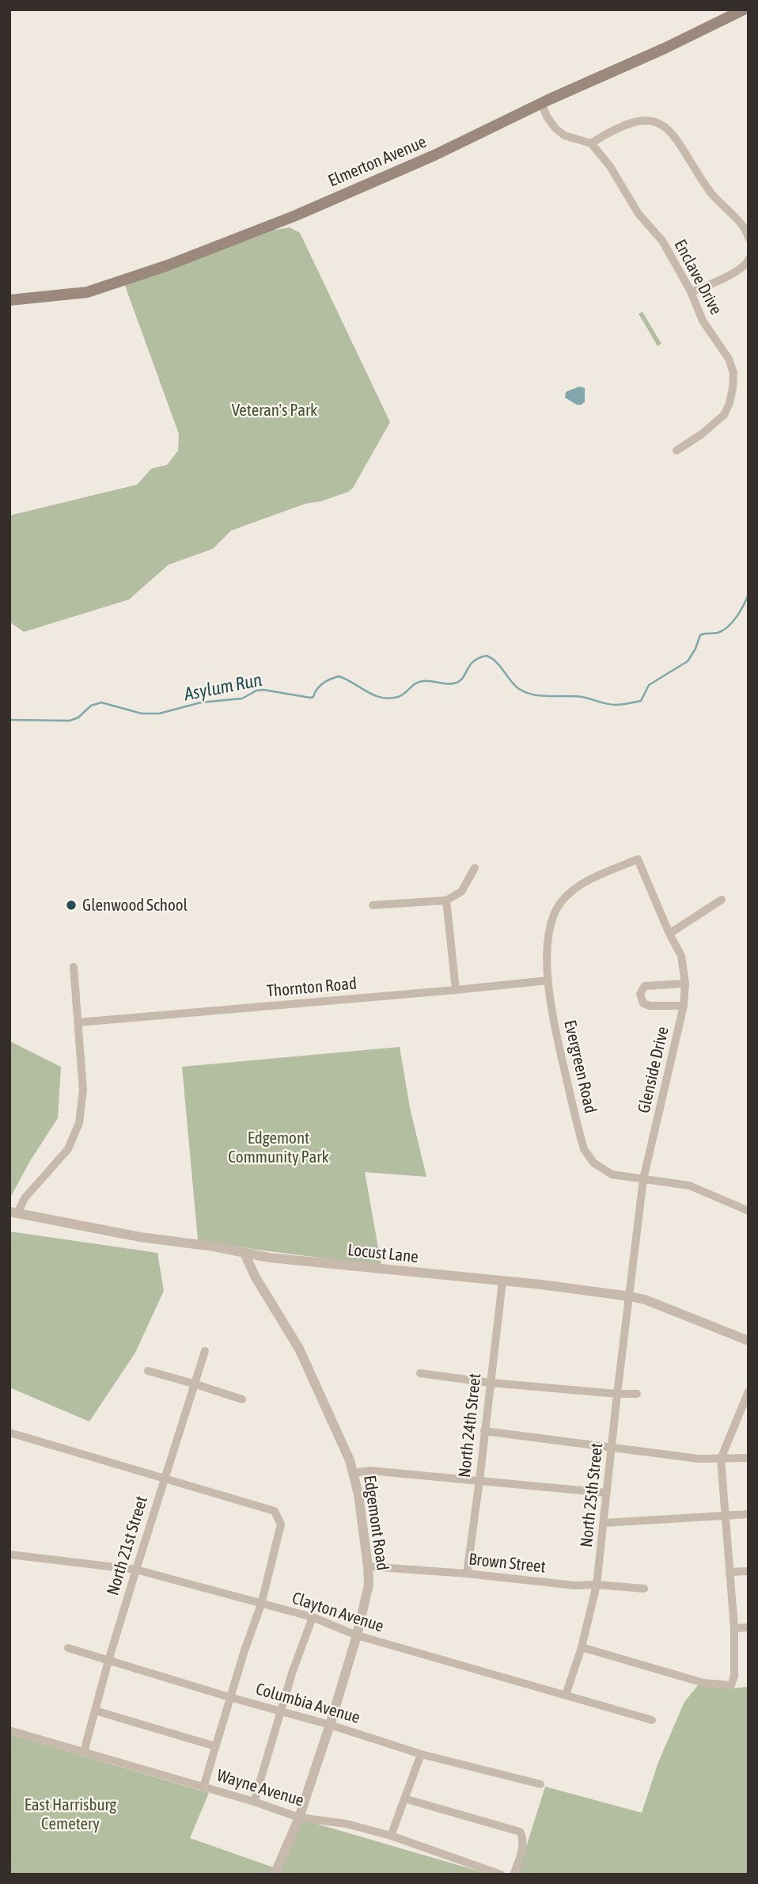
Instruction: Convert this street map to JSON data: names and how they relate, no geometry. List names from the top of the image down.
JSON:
{
  "streets": {
    "main road": ["Elmerton Avenue"],
    "street": [
      "Enclave Drive",
      "Thornton Road",
      "Evergreen Road",
      "Glenside Drive",
      "Locust Lane",
      "North 24th Street",
      "North 25th Street",
      "Edgemont Road",
      "North 21st Street",
      "Brown Street",
      "Clayton Avenue",
      "Columbia Avenue",
      "Wayne Avenue"
    ]
  },
  "crossings": [
    ["Thornton Road", "Evergreen Road"],
    ["Evergreen Road", "Glenside Drive"],
    ["Glenside Drive", "Locust Lane"],
    ["Glenside Drive", "North 25th Street"],
    ["Locust Lane", "North 24th Street"],
    ["Locust Lane", "North 25th Street"],
    ["Locust Lane", "Edgemont Road"],
    ["North 24th Street", "Brown Street"],
    ["North 25th Street", "Brown Street"],
    ["North 25th Street", "Clayton Avenue"],
    ["Edgemont Road", "Brown Street"],
    ["Edgemont Road", "Clayton Avenue"],
    ["Edgemont Road", "Columbia Avenue"],
    ["Edgemont Road", "Wayne Avenue"],
    ["North 21st Street", "Clayton Avenue"],
    ["North 21st Street", "Columbia Avenue"],
    ["North 21st Street", "Wayne Avenue"]
  ],
  "water": ["Asylum Run"],
  "parks": ["Veteran's Park", "Edgemont Community Park", "East Harrisburg Cemetery"],
  "places": ["Glenwood School"]
}
